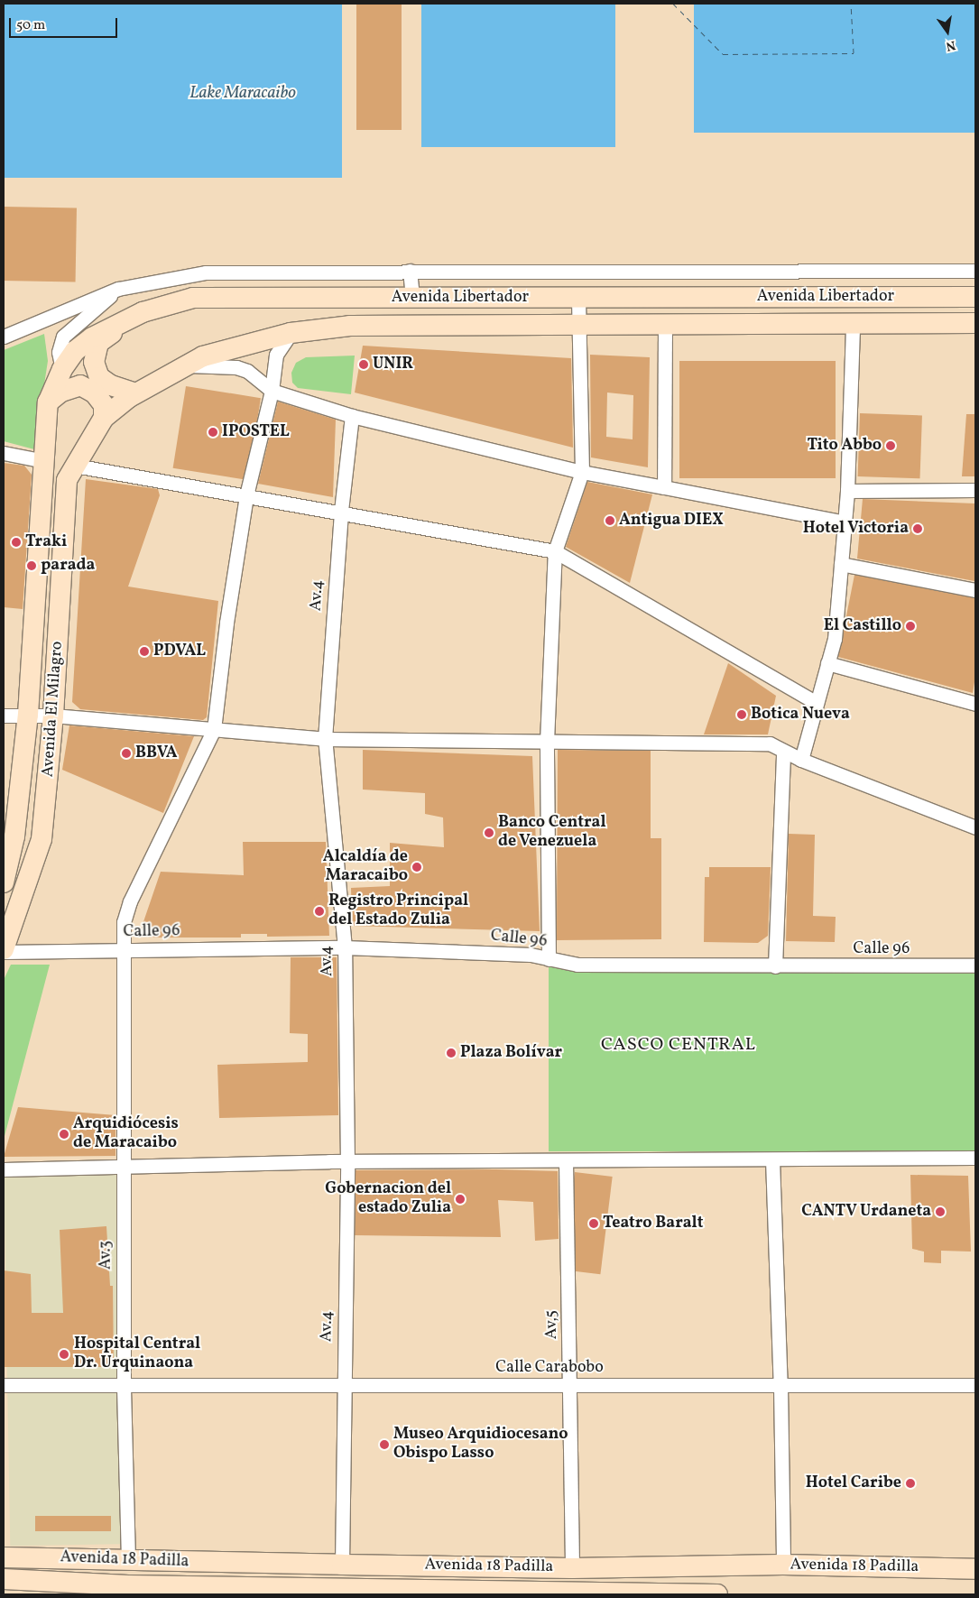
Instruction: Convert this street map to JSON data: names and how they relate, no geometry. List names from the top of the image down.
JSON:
{
  "streets": {
    "main road": ["Avenida Libertador", "Avenida El Milagro", "Avenida 18 Padilla"],
    "street": [
      "Av.4",
      "Calle 96",
      "Av.3",
      "Av,5",
      "Calle Carabobo"
    ]
  },
  "crossings": [
    ["Avenida Libertador", "Avenida El Milagro"],
    ["Avenida Libertador", "Av.3"],
    ["Av.4", "Calle 96"],
    ["Av.4", "Calle Carabobo"],
    ["Av.4", "Avenida 18 Padilla"],
    ["Avenida El Milagro", "Calle 96"],
    ["Calle 96", "Av.3"],
    ["Av.3", "Calle Carabobo"],
    ["Av.3", "Avenida 18 Padilla"],
    ["Av,5", "Calle Carabobo"],
    ["Av,5", "Avenida 18 Padilla"]
  ],
  "districts": ["CASCO CENTRAL"],
  "water": ["Lake Maracaibo"],
  "places": [
    "UNIR",
    "IPOSTEL",
    "Tito Abbo",
    "Antigua DIEX",
    "Hotel Victoria",
    "Traki",
    "parada",
    "El Castillo",
    "PDVAL",
    "Botica Nueva",
    "BBVA",
    "Banco Central de Venezuela",
    "Alcaldía de Maracaibo",
    "Registro Principal del Estado Zulia",
    "Plaza Bolívar",
    "Arquidiócesis de Maracaibo",
    "Gobernacion del estado Zulia",
    "CANTV Urdaneta",
    "Teatro Baralt",
    "Hospital Central Dr. Urquinaona",
    "Museo Arquidiocesano Obispo Lasso",
    "Hotel Caribe"
  ],
  "scale_bar": "50 m",
  "north": "bottom"
}
